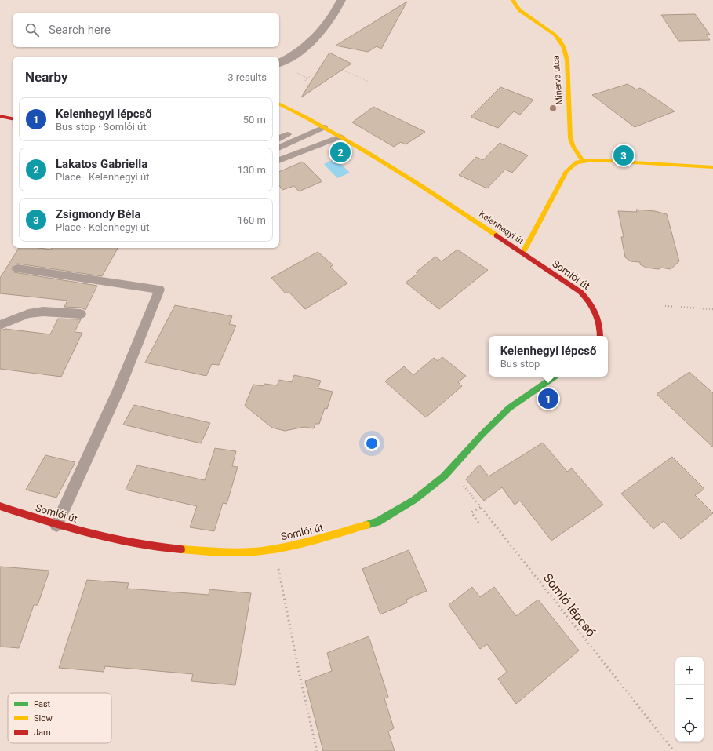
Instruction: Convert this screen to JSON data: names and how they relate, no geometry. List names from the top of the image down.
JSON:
{
  "streets": {
    "street": ["Minerva utca", "Kelenhegyi út", "Somlói út"],
    "path": ["Somló lépcső"]
  },
  "crossings": [
    ["Minerva utca", "Kelenhegyi út"],
    ["Kelenhegyi út", "Somlói út"],
    ["Somlói út", "Somló lépcső"]
  ],
  "legend": ["Fast", "Slow", "Jam"],
  "page": {
    "search": "Search here",
    "heading": ["Nearby", "3 results"],
    "list": [
      {
        "mark": "1",
        "name": "Kelenhegyi lépcső",
        "note": "Bus stop · Somlói út",
        "value": "50 m"
      },
      {
        "mark": "2",
        "name": "Lakatos Gabriella",
        "note": "Place · Kelenhegyi út",
        "value": "130 m"
      },
      {
        "mark": "3",
        "name": "Zsigmondy Béla",
        "note": "Place · Kelenhegyi út",
        "value": "160 m"
      }
    ],
    "pins": ["2", "3", "1"],
    "popup": ["Kelenhegyi lépcső", "Bus stop"],
    "map_buttons": ["+", "−"]
  }
}
